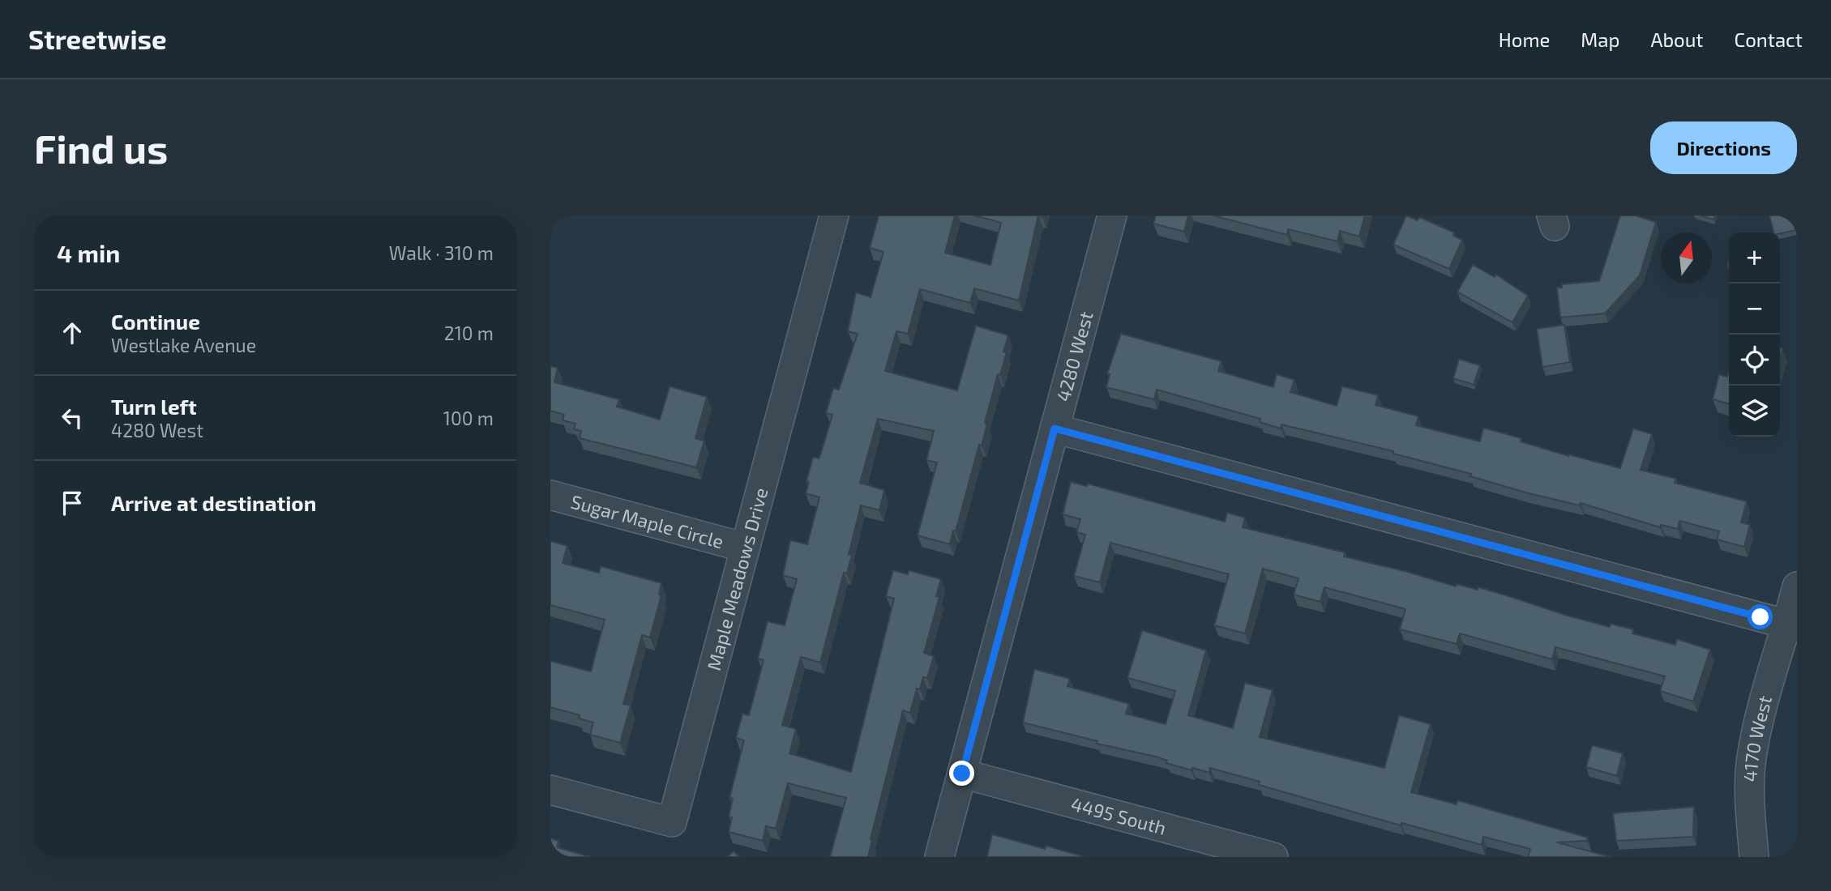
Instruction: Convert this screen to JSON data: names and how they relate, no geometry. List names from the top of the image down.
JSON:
{
  "streets": {
    "street": [
      "4280 West",
      "Sugar Maple Circle",
      "Maple Meadows Drive",
      "4170 West",
      "4495 South"
    ]
  },
  "crossings": [
    ["4280 West", "4495 South"],
    ["Sugar Maple Circle", "Maple Meadows Drive"]
  ],
  "north": "top",
  "page": {
    "header": "Streetwise",
    "nav": [
      "Home",
      "Map",
      "About",
      "Contact"
    ],
    "buttons": "Directions",
    "title": "Find us",
    "heading": ["4 min", "Walk · 310 m"],
    "map_buttons": ["+", "−"],
    "list": [
      ["Continue", "Westlake Avenue", "210 m"],
      ["Turn left", "4280 West", "100 m"],
      "Arrive at destination"
    ]
  }
}
